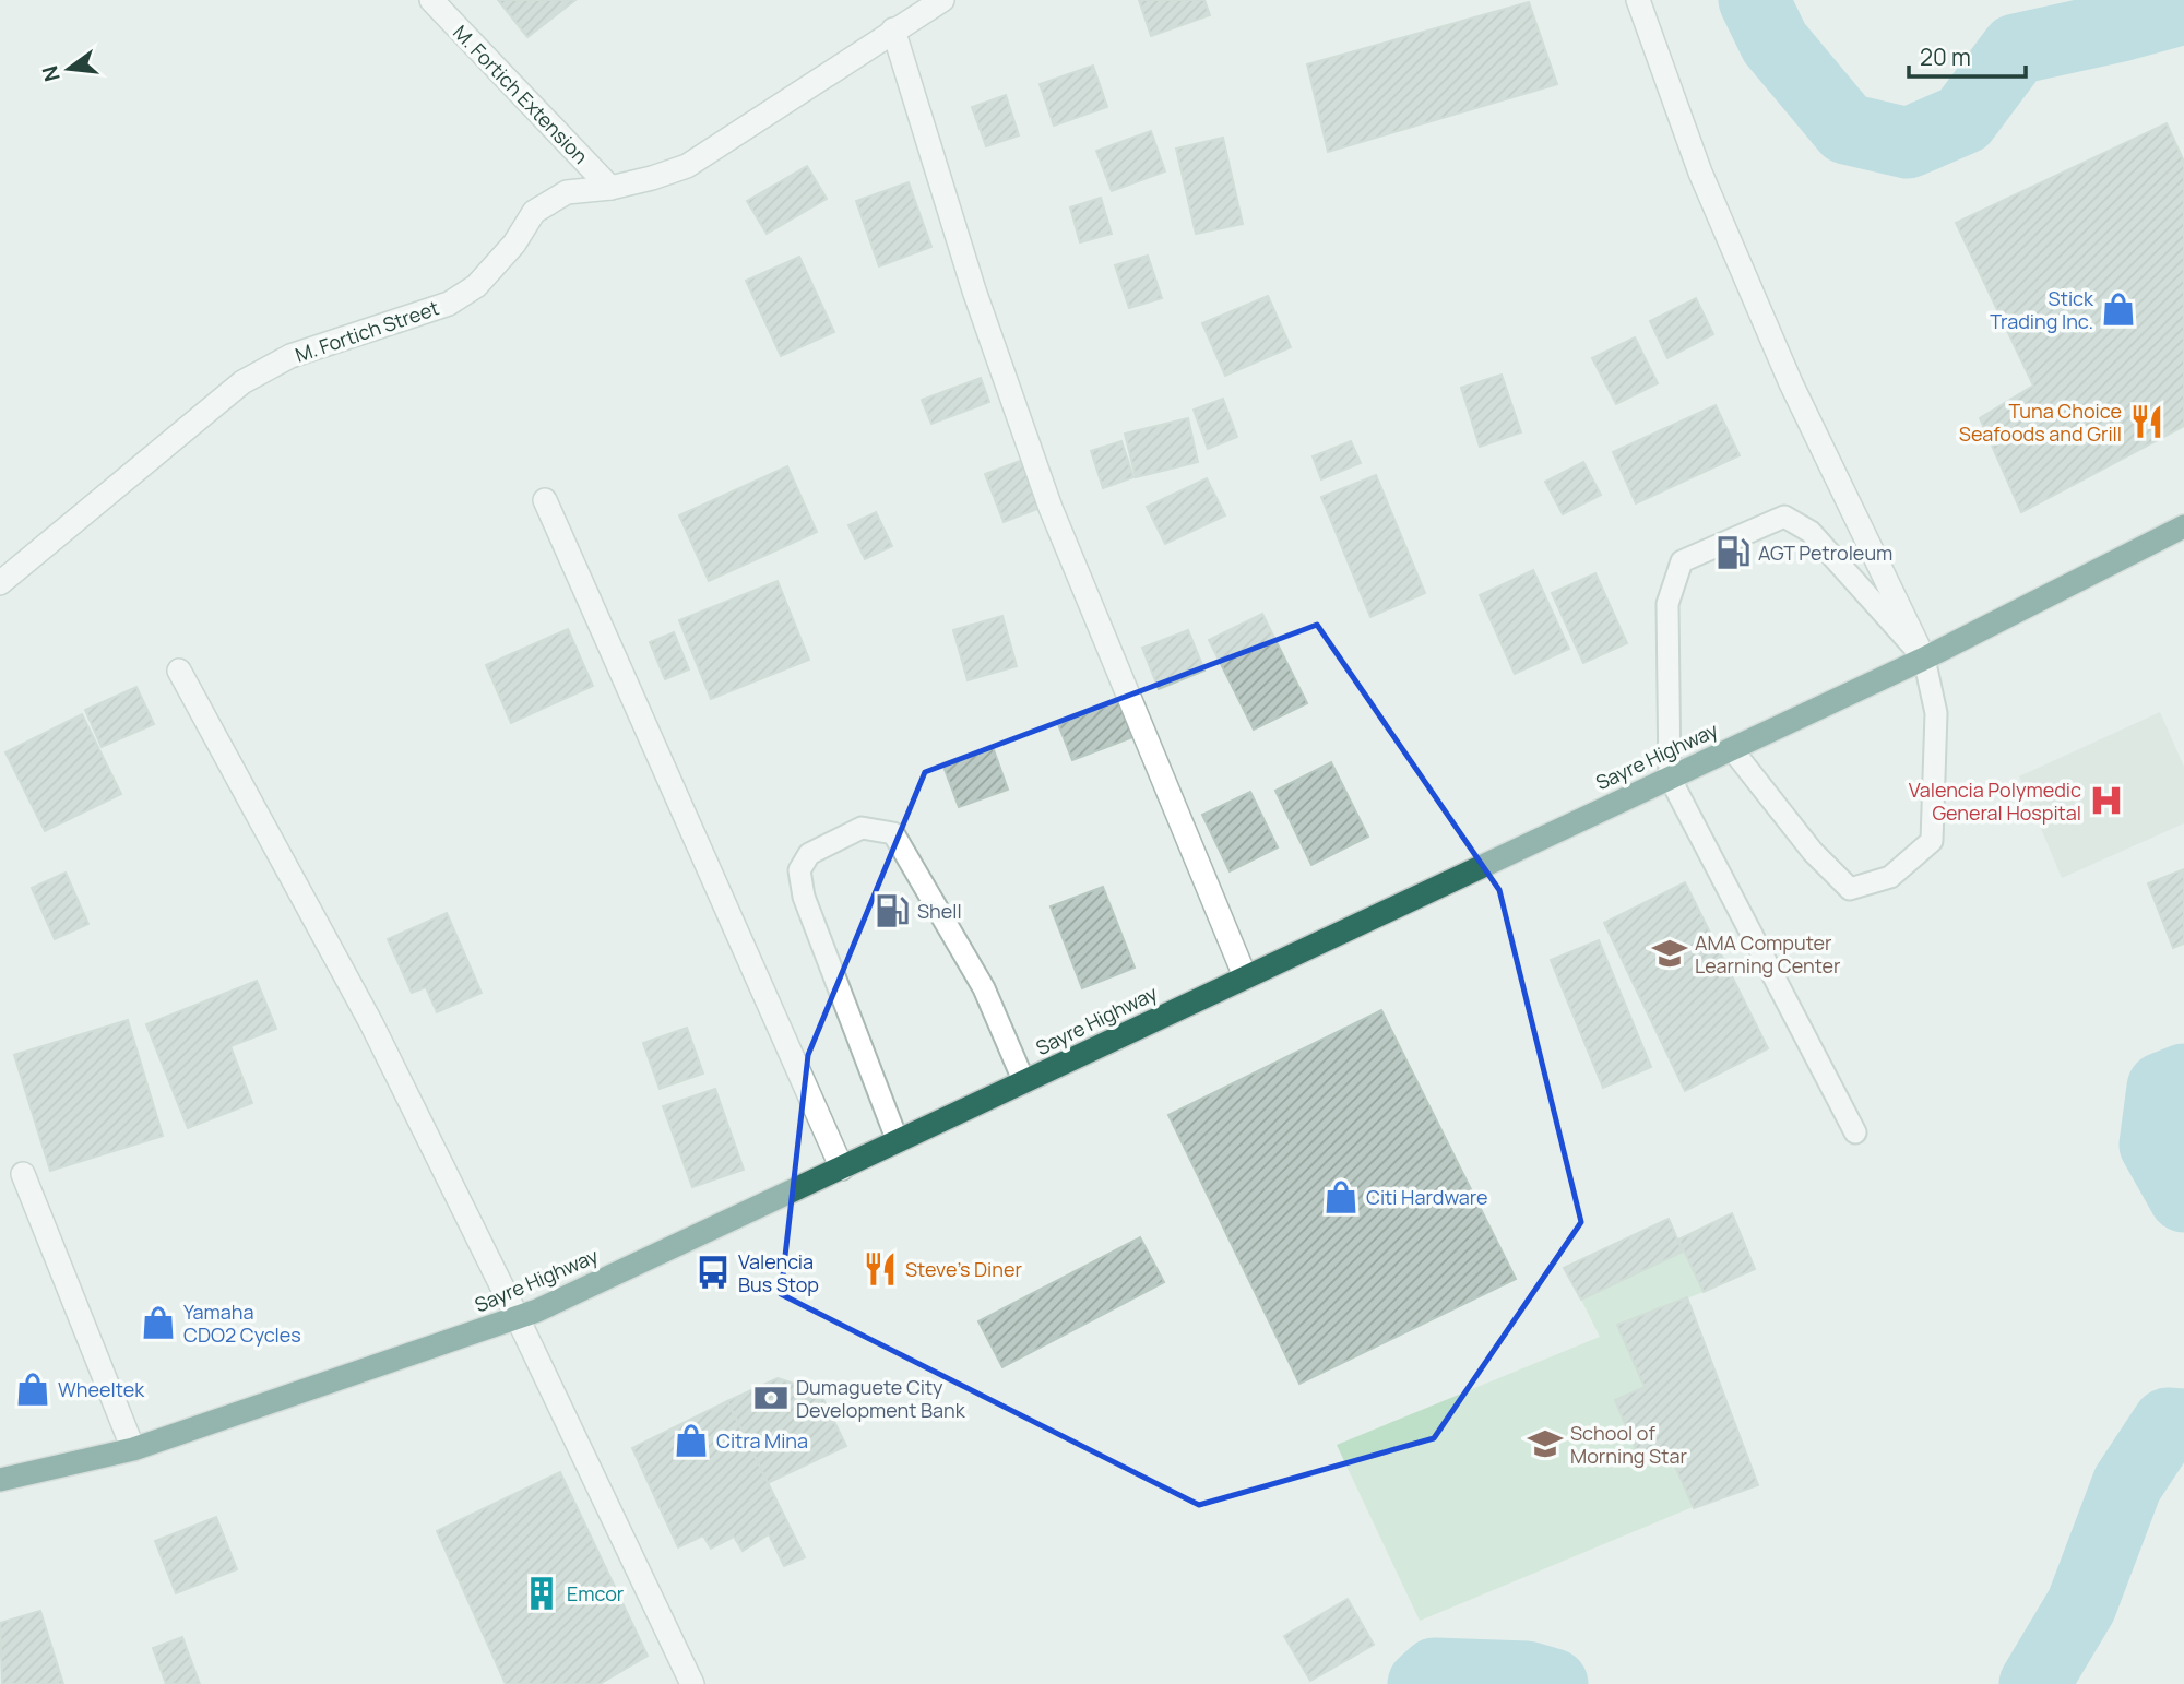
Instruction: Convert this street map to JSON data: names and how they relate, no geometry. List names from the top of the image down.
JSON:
{
  "streets": {
    "highway": ["Sayre Highway"],
    "street": ["M. Fortich Extension", "M. Fortich Street"]
  },
  "crossings": [
    ["M. Fortich Extension", "M. Fortich Street"]
  ],
  "places": {
    "shop": [
      "Stick Trading Inc.",
      "Citi Hardware",
      "Yamaha CDO2 Cycles",
      "Wheeltek",
      "Citra Mina"
    ],
    "restaurant": ["Tuna Choice Seafoods and Grill", "Steve's Diner"],
    "fuel station": ["AGT Petroleum", "Shell"],
    "hospital": ["Valencia Polymedic General Hospital"],
    "school or university": ["AMA Computer Learning Center", "School of Morning Star"],
    "bus stop": ["Valencia Bus Stop"],
    "bank": ["Dumaguete City Development Bank"],
    "building": ["Emcor"]
  },
  "scale_bar": "20 m",
  "north": "left"
}
